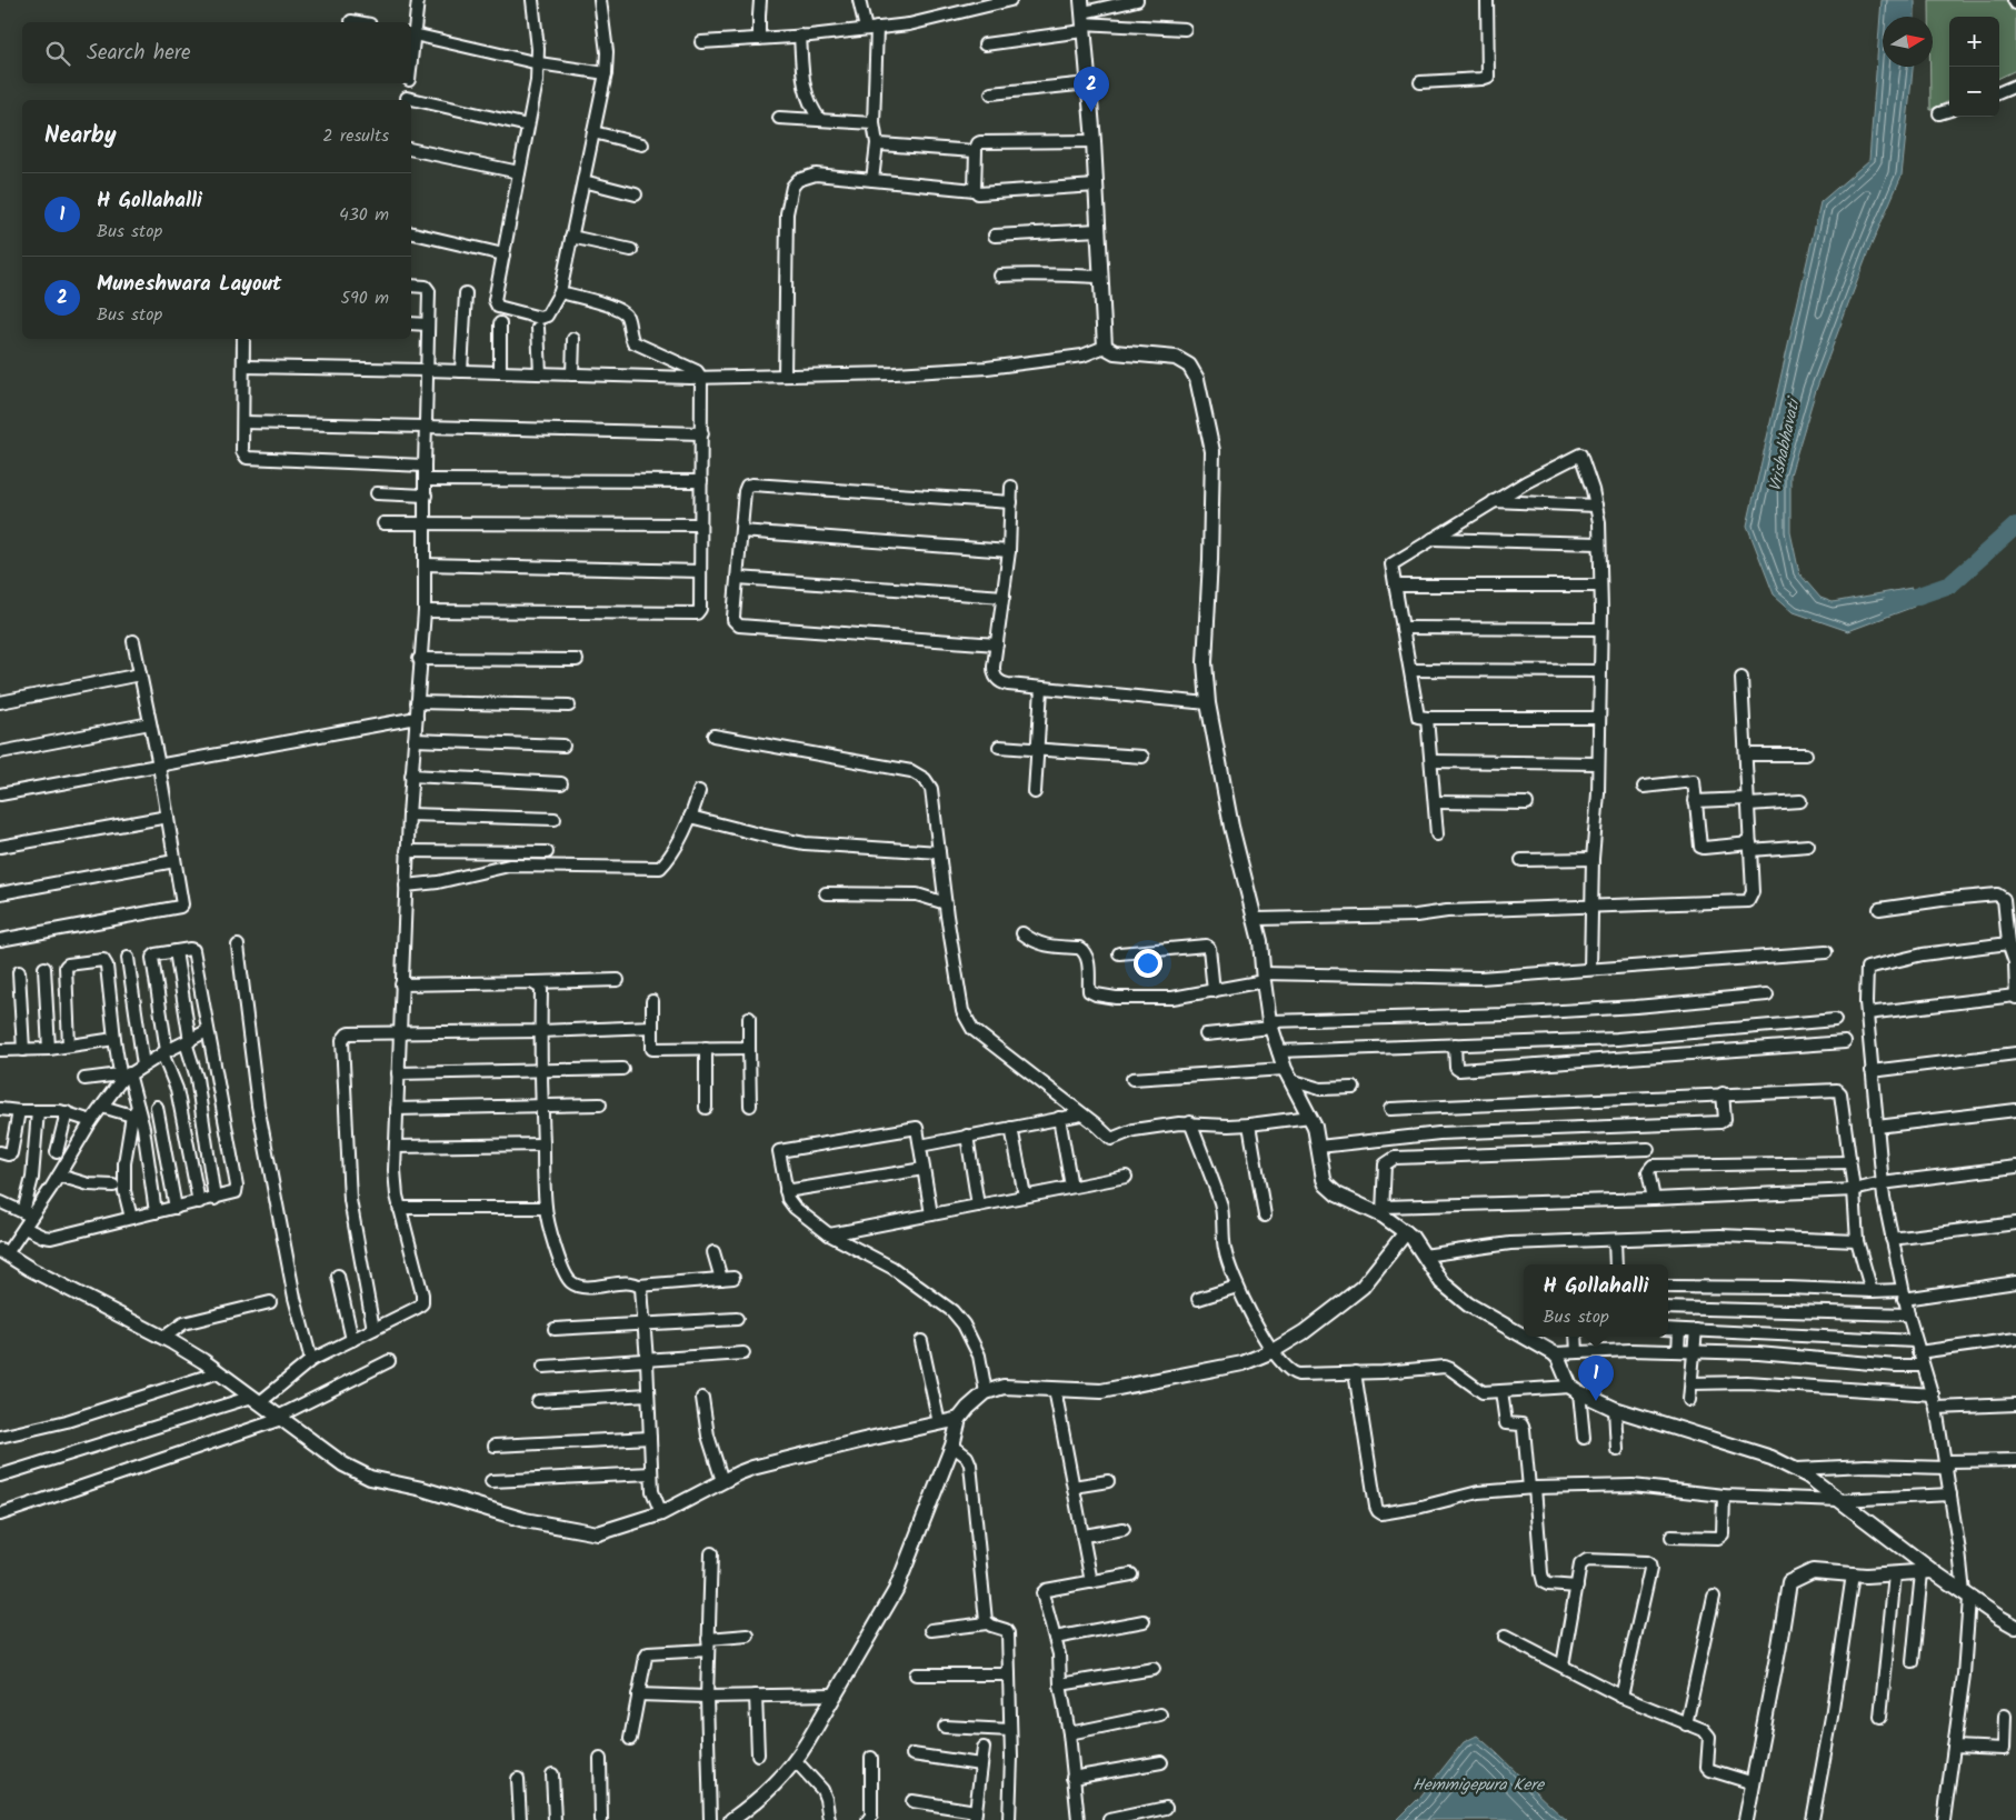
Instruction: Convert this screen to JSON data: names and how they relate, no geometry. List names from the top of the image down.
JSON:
{
  "water": ["Vrishabhavati", "Hemmigepura Kere"],
  "north": "right",
  "page": {
    "map_buttons": ["+", "−"],
    "search": "Search here",
    "pins": ["2", "1"],
    "heading": ["Nearby", "2 results"],
    "list": [
      {
        "mark": "1",
        "name": "H Gollahalli",
        "note": "Bus stop",
        "value": "430 m"
      },
      {
        "mark": "2",
        "name": "Muneshwara Layout",
        "note": "Bus stop",
        "value": "590 m"
      }
    ],
    "popup": ["H Gollahalli", "Bus stop"]
  }
}
